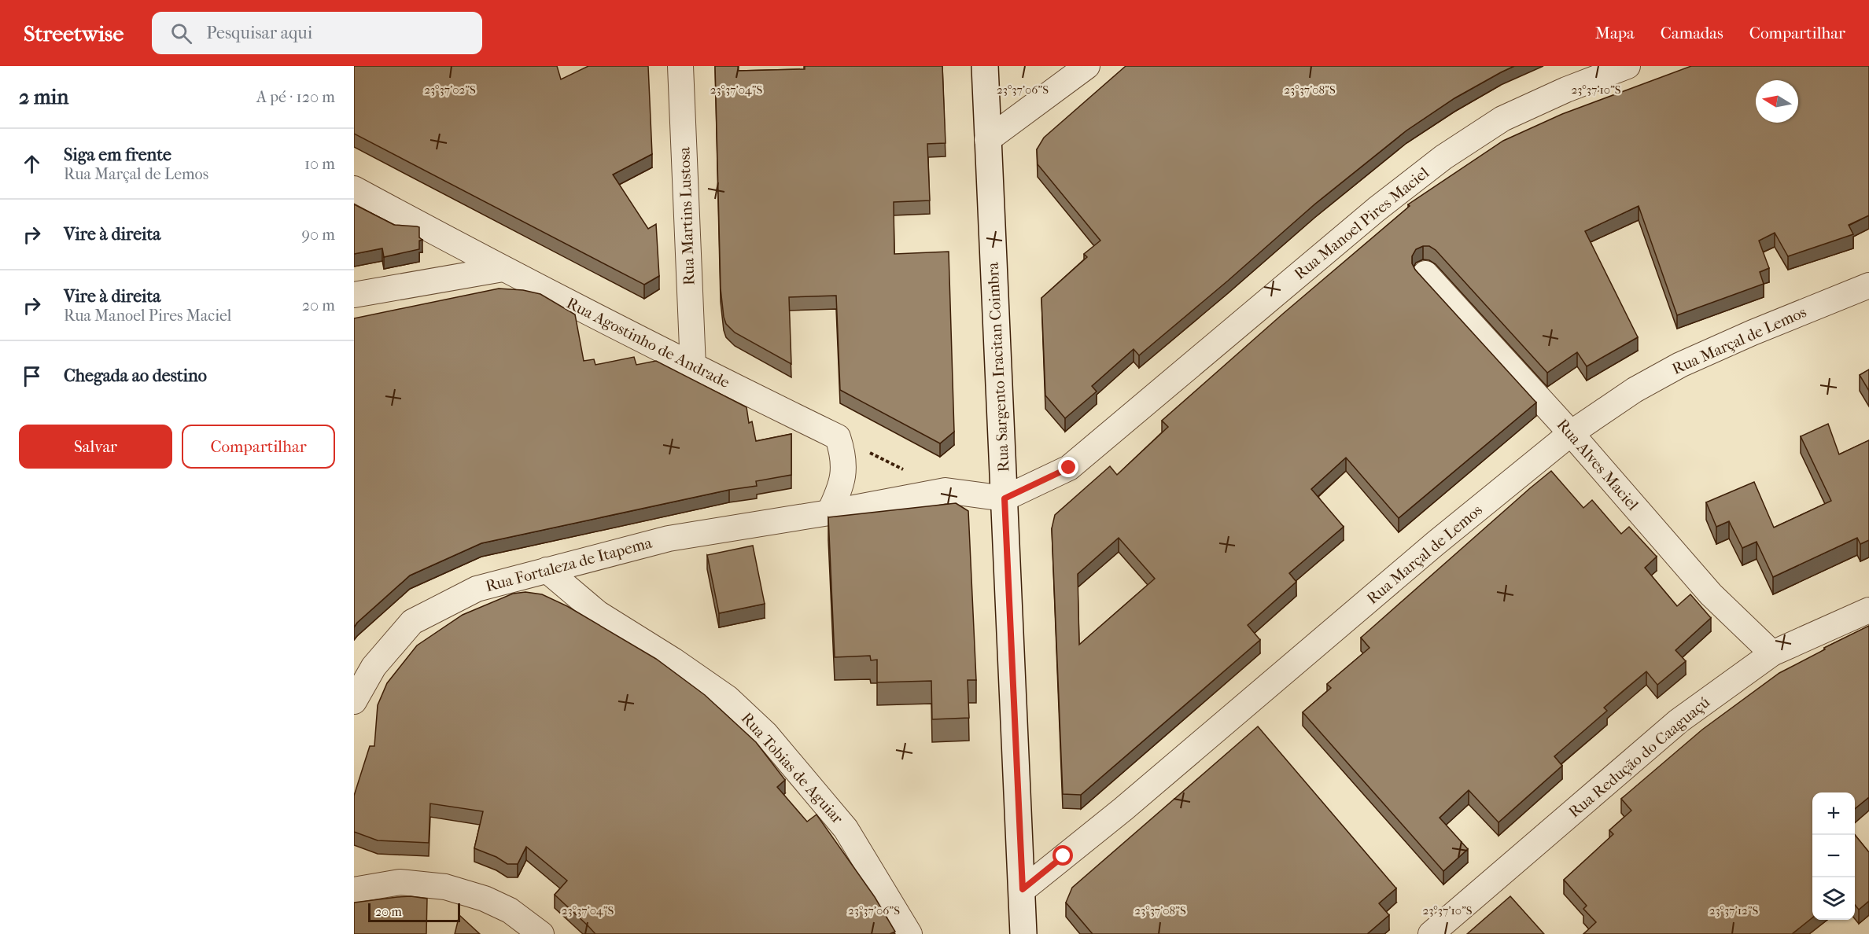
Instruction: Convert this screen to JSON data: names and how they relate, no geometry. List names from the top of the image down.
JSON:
{
  "streets": {
    "street": [
      "Rua Martins Lustosa",
      "Rua Manoel Pires Maciel",
      "Rua Marçal de Lemos",
      "Rua Agostinho de Andrade",
      "Rua Sargento Iracitan Coimbra",
      "Rua Alves Maciel",
      "Rua Fortaleza de Itapema",
      "Rua Redução do Caaguaçú",
      "Rua Tobias de Aguiar"
    ]
  },
  "crossings": [
    ["Rua Martins Lustosa", "Rua Agostinho de Andrade"],
    ["Rua Manoel Pires Maciel", "Rua Sargento Iracitan Coimbra"],
    ["Rua Manoel Pires Maciel", "Rua Fortaleza de Itapema"],
    ["Rua Marçal de Lemos", "Rua Sargento Iracitan Coimbra"],
    ["Rua Marçal de Lemos", "Rua Alves Maciel"],
    ["Rua Sargento Iracitan Coimbra", "Rua Fortaleza de Itapema"],
    ["Rua Alves Maciel", "Rua Redução do Caaguaçú"],
    ["Rua Fortaleza de Itapema", "Rua Tobias de Aguiar"]
  ],
  "scale_bar": "20 m",
  "north": "left",
  "page": {
    "header": "Streetwise",
    "search": "Pesquisar aqui",
    "nav": ["Mapa", "Camadas", "Compartilhar"],
    "heading": ["2 min", "A pé · 120 m"],
    "list": [
      ["Siga em frente", "Rua Marçal de Lemos", "10 m"],
      ["Vire à direita", "90 m"],
      ["Vire à direita", "Rua Manoel Pires Maciel", "20 m"],
      "Chegada ao destino"
    ],
    "buttons": ["Salvar", "Compartilhar"],
    "map_buttons": ["+", "−"],
    "scale": "20 m"
  },
  "coordinates": [
    "23°37'02\"S",
    "23°37'04\"S",
    "23°37'06\"S",
    "23°37'08\"S",
    "23°37'10\"S",
    "23°37'12\"S"
  ]
}
